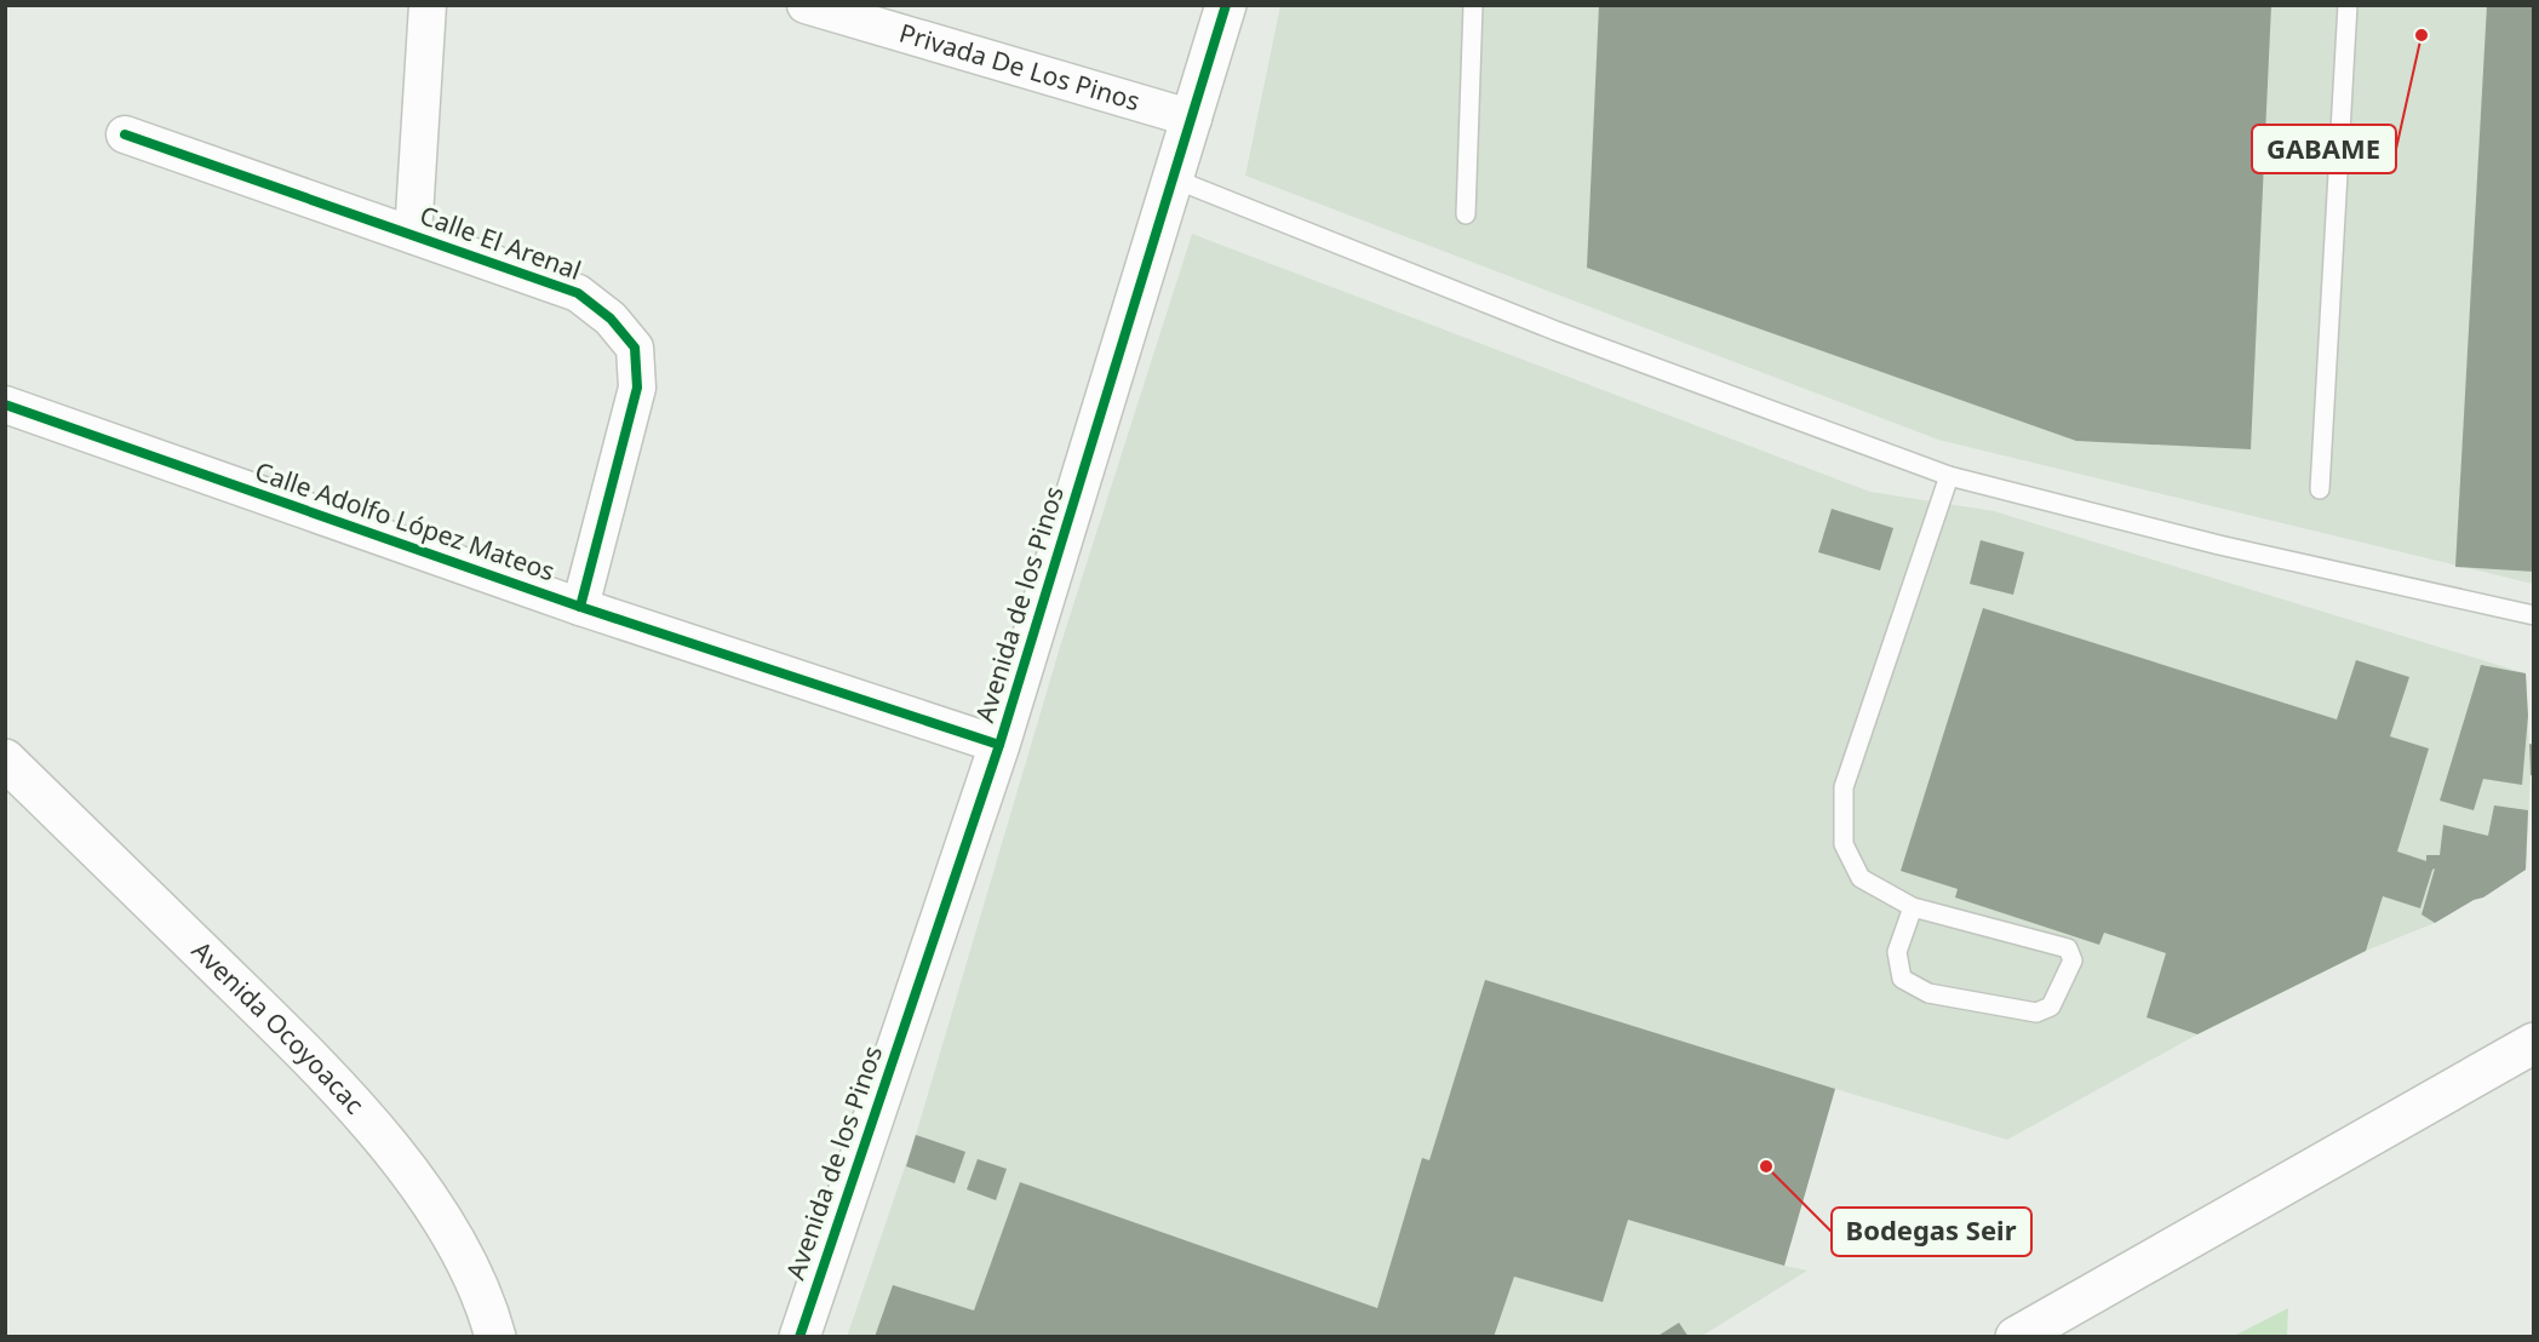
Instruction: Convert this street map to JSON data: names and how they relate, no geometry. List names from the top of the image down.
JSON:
{
  "streets": {
    "street": [
      "Privada De Los Pinos",
      "Calle El Arenal",
      "Calle Adolfo López Mateos",
      "Avenida de los Pinos",
      "Avenida Ocoyoacac"
    ]
  },
  "crossings": [
    ["Privada De Los Pinos", "Avenida de los Pinos"],
    ["Calle El Arenal", "Calle Adolfo López Mateos"],
    ["Calle Adolfo López Mateos", "Avenida de los Pinos"]
  ],
  "places": ["GABAME", "Bodegas Seir"]
}
